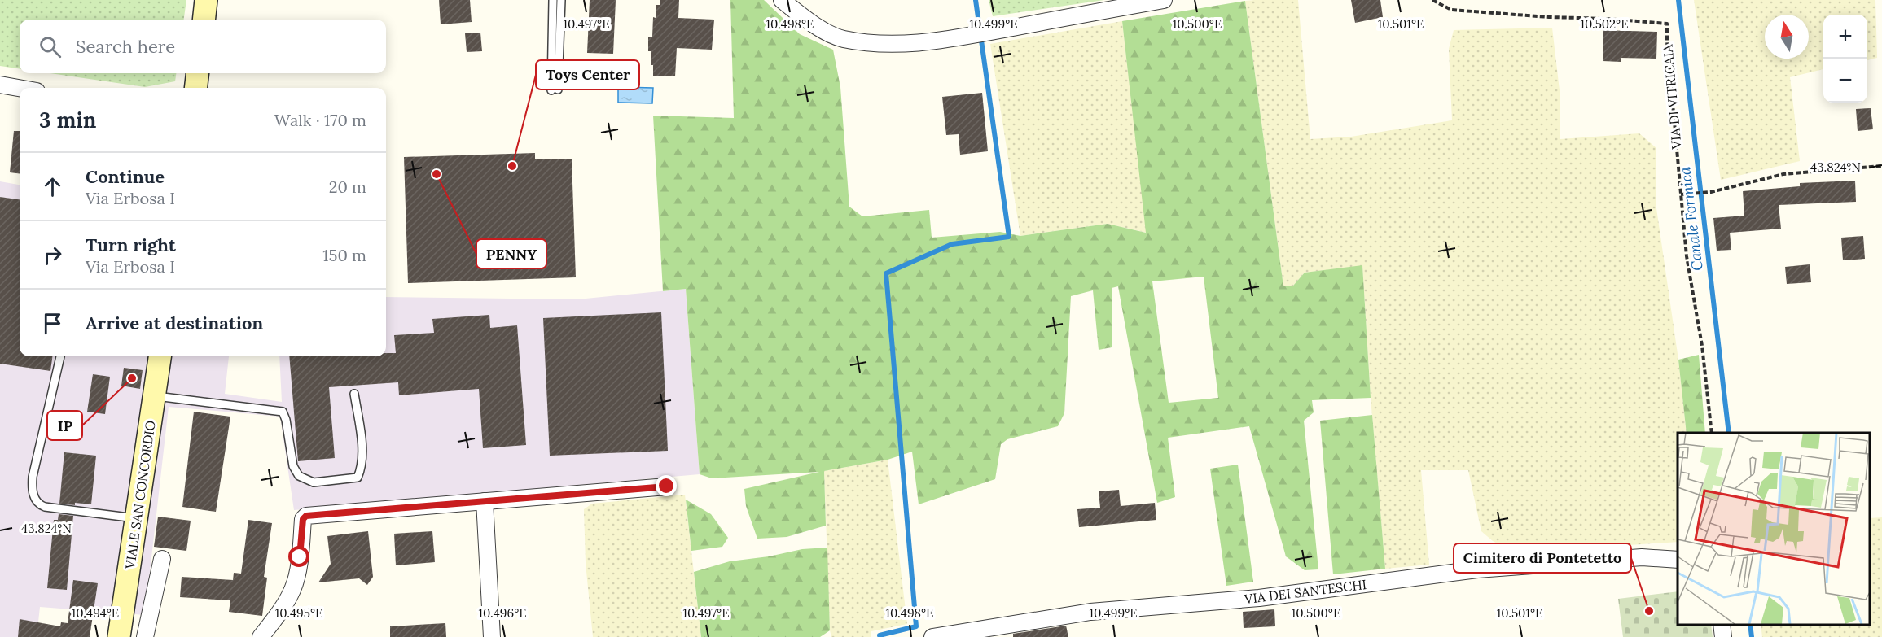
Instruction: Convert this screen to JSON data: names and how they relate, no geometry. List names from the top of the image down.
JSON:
{
  "streets": {
    "main road": ["VIALE SAN CONCORDIO"],
    "street": ["VIA DEI SANTESCHI"],
    "path": ["VIA DI VITRICAIA"]
  },
  "water": ["Canale Formica"],
  "places": [
    "Toys Center",
    "PENNY",
    "IP",
    "Cimitero di Pontetetto"
  ],
  "north": "top",
  "page": {
    "map_buttons": ["+", "−"],
    "search": "Search here",
    "heading": ["3 min", "Walk · 170 m"],
    "list": [
      ["Continue", "Via Erbosa I", "20 m"],
      ["Turn right", "Via Erbosa I", "150 m"],
      "Arrive at destination"
    ]
  },
  "coordinates": [
    "10.497°E",
    "10.498°E",
    "10.499°E",
    "10.501°E",
    "10.502°E",
    "10.500°E",
    "43.824°N",
    "10.494°E",
    "10.495°E",
    "10.496°E"
  ]
}
